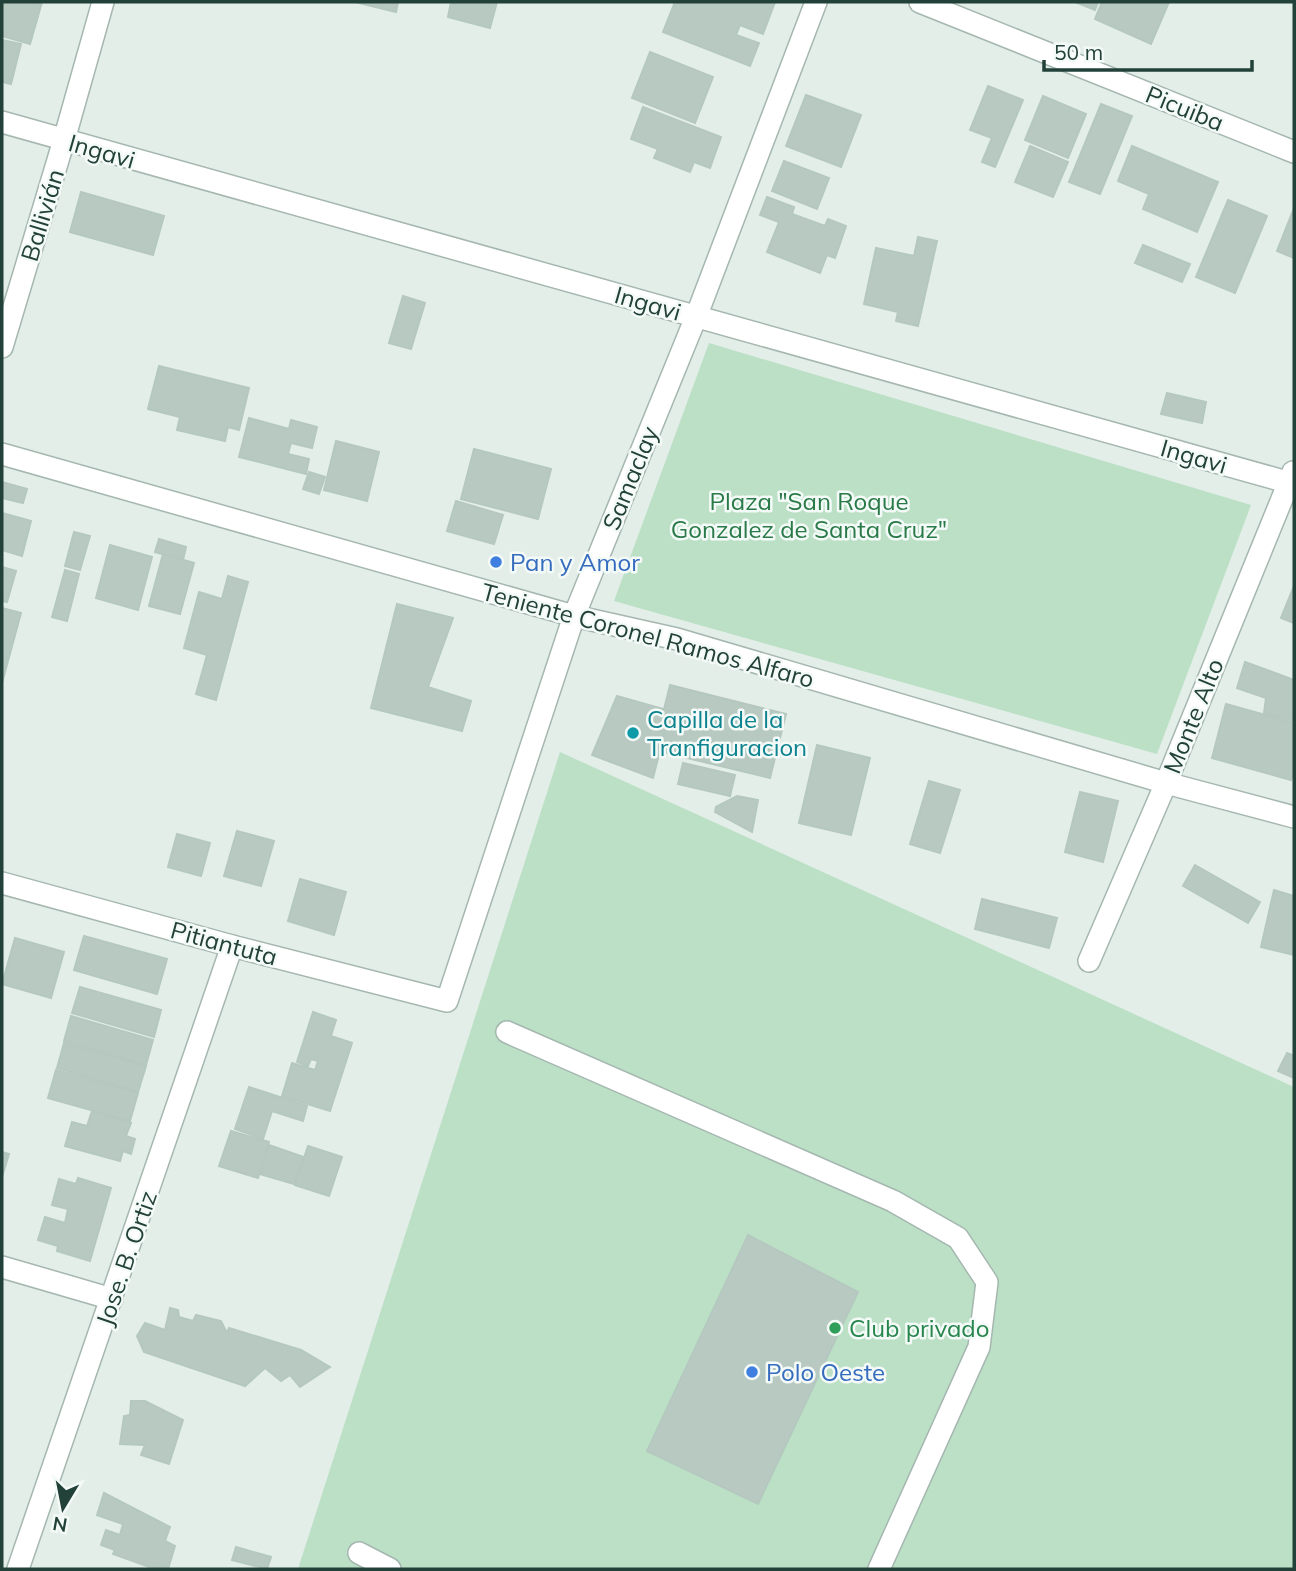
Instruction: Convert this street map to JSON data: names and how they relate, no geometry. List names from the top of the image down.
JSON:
{
  "streets": {
    "street": [
      "Picuiba",
      "Ingavi",
      "Ballivián",
      "Samaclay",
      "Teniente Coronel Ramos Alfaro",
      "Monte Alto",
      "Pitiantuta",
      "Jose. B. Ortiz"
    ]
  },
  "crossings": [
    ["Ingavi", "Ballivián"],
    ["Ingavi", "Samaclay"],
    ["Ingavi", "Monte Alto"],
    ["Samaclay", "Teniente Coronel Ramos Alfaro"],
    ["Samaclay", "Pitiantuta"],
    ["Teniente Coronel Ramos Alfaro", "Monte Alto"],
    ["Pitiantuta", "Jose. B. Ortiz"]
  ],
  "parks": ["Plaza \"San Roque Gonzalez de Santa Cruz\""],
  "places": [
    "Pan y Amor",
    "Capilla de la Tranfiguracion",
    "Club privado",
    "Polo Oeste"
  ],
  "scale_bar": "50 m",
  "north": "bottom"
}
